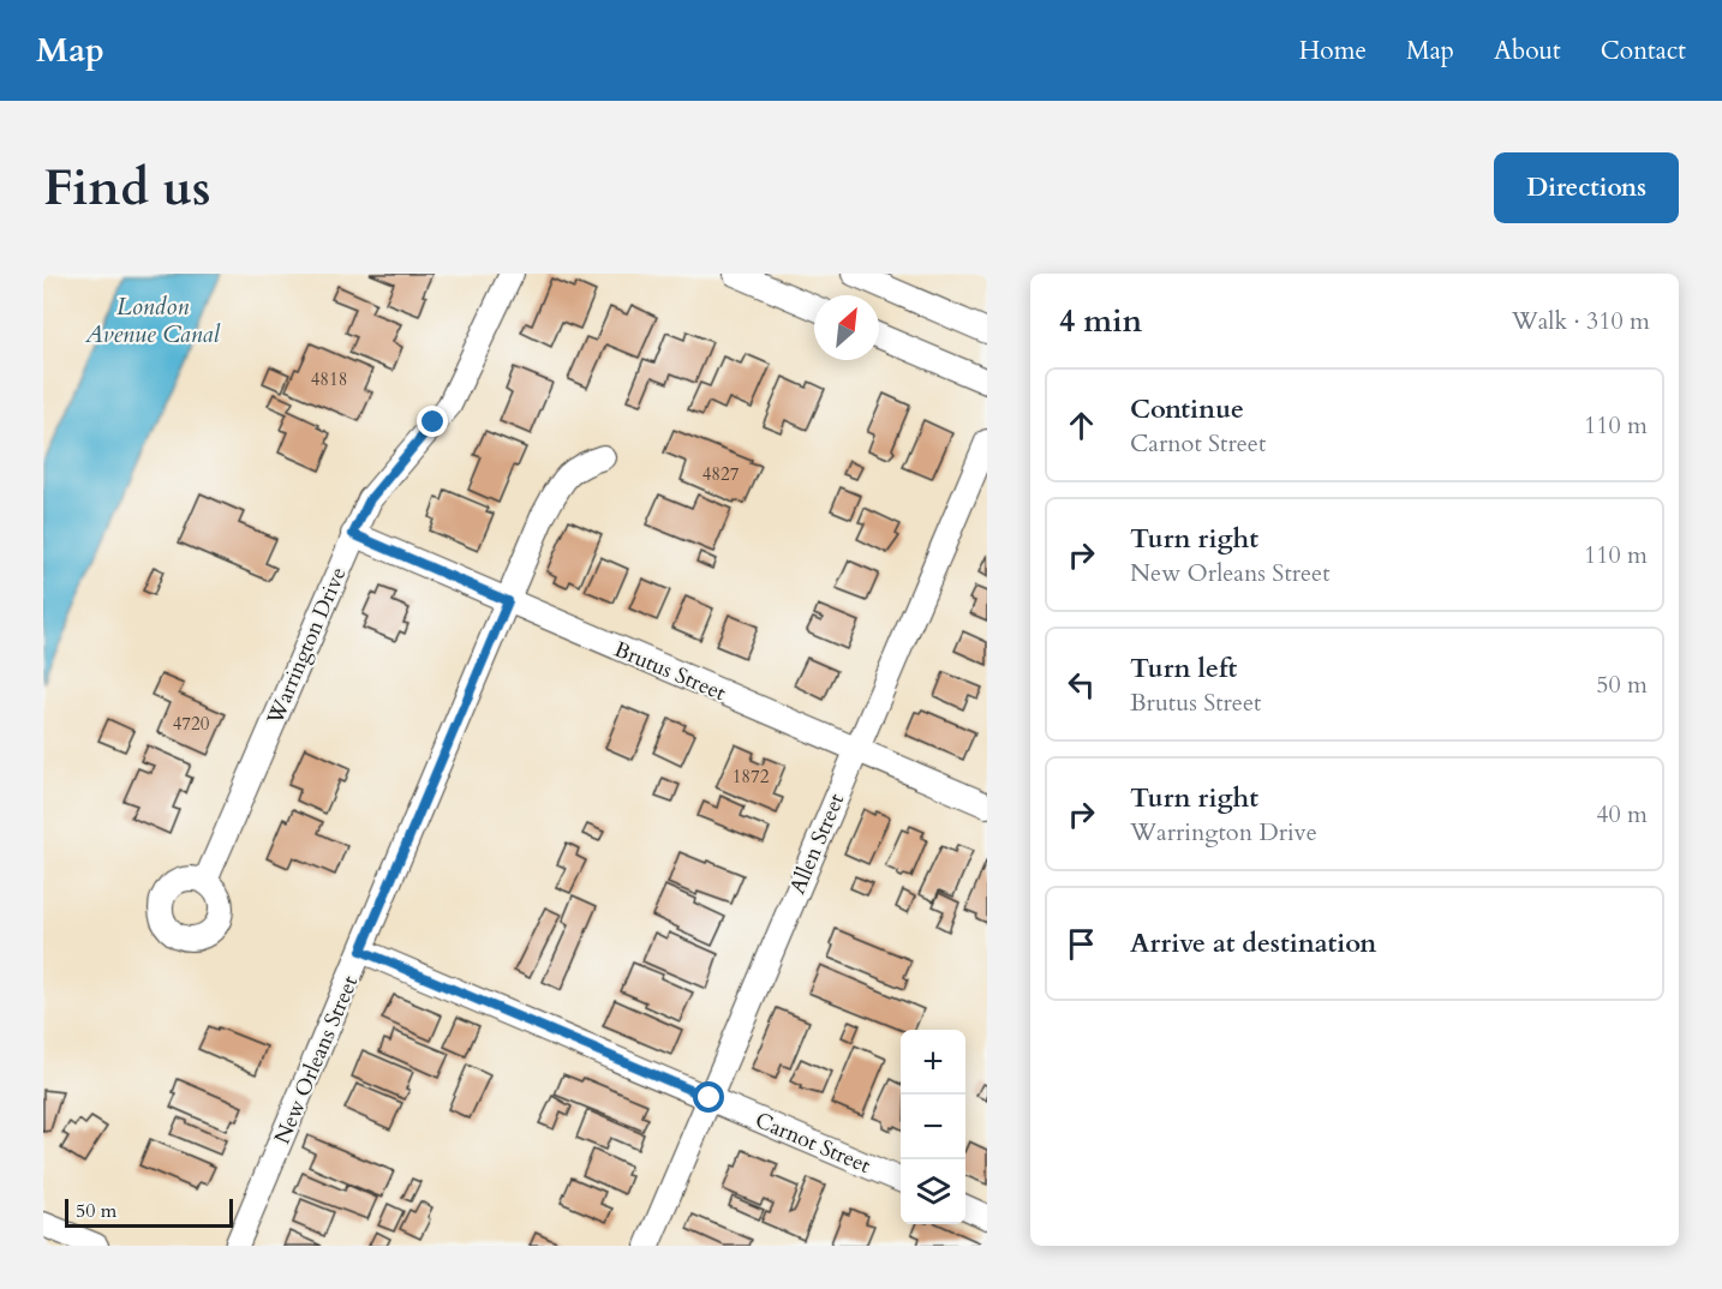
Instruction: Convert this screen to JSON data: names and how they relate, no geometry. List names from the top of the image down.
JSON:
{
  "streets": {
    "street": [
      "Warrington Drive",
      "Brutus Street",
      "Allen Street",
      "New Orleans Street",
      "Carnot Street"
    ]
  },
  "crossings": [
    ["Warrington Drive", "Brutus Street"],
    ["Brutus Street", "Allen Street"],
    ["Brutus Street", "New Orleans Street"],
    ["Allen Street", "Carnot Street"],
    ["New Orleans Street", "Carnot Street"]
  ],
  "water": ["London Avenue Canal"],
  "house_numbers": [
    "4818",
    "4827",
    "4720",
    "1872"
  ],
  "scale_bar": "50 m",
  "north": "top right",
  "page": {
    "header": "Map",
    "nav": [
      "Home",
      "Map",
      "About",
      "Contact"
    ],
    "buttons": "Directions",
    "title": "Find us",
    "heading": ["4 min", "Walk · 310 m"],
    "list": [
      ["Continue", "Carnot Street", "110 m"],
      ["Turn right", "New Orleans Street", "110 m"],
      ["Turn left", "Brutus Street", "50 m"],
      ["Turn right", "Warrington Drive", "40 m"],
      "Arrive at destination"
    ],
    "map_buttons": ["+", "−"],
    "scale": "50 m"
  }
}
